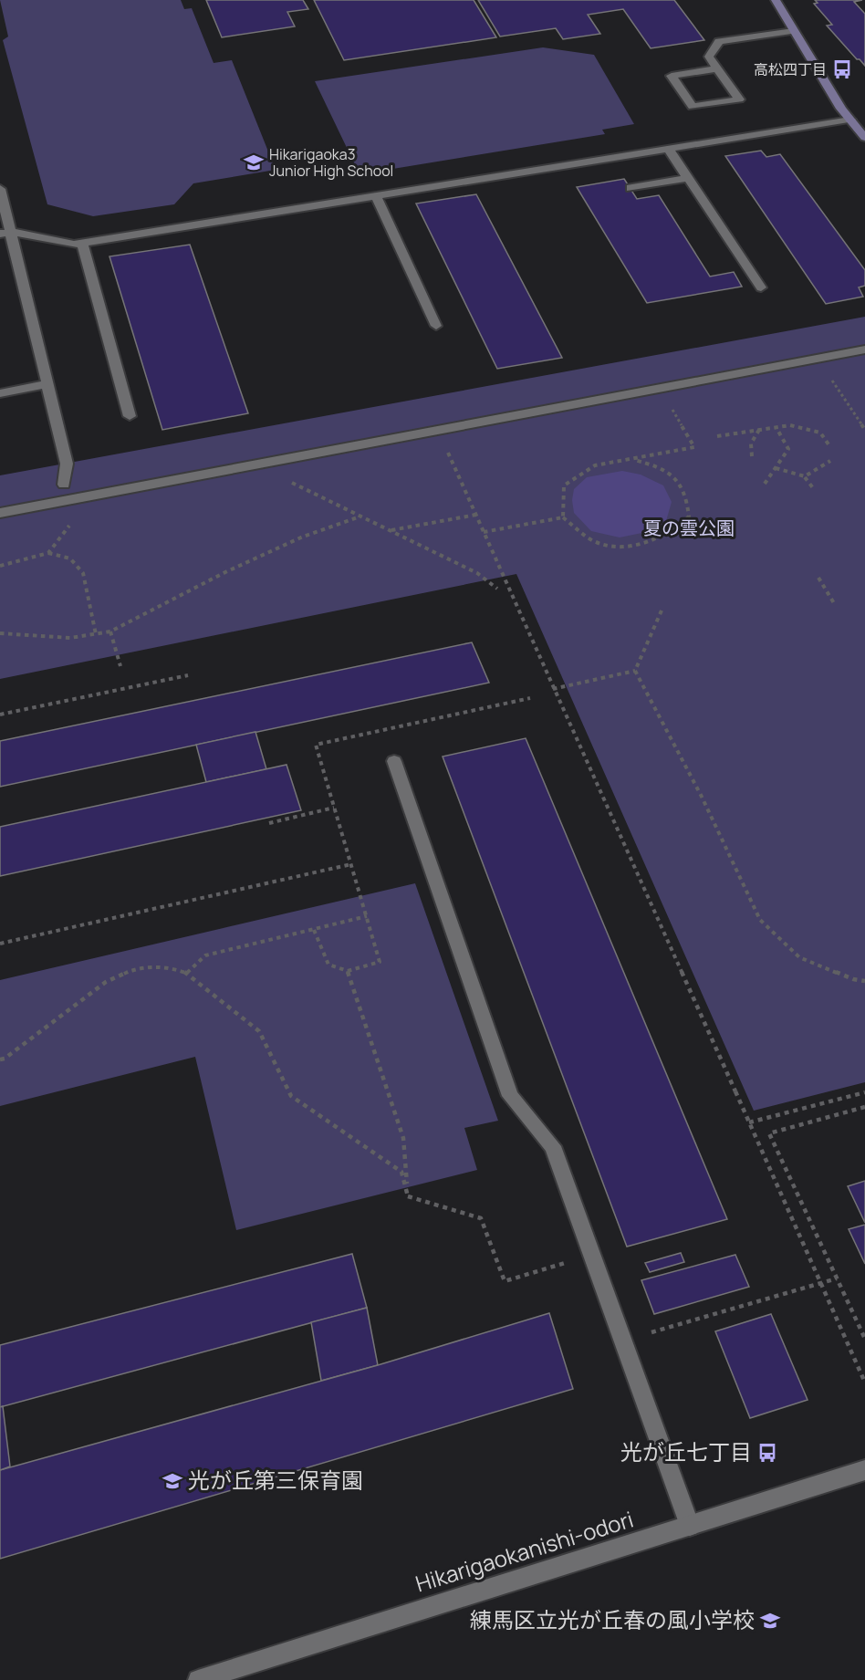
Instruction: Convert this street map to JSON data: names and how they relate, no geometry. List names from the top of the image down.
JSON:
{
  "streets": {
    "street": ["Hikarigaokanishi-odori"]
  },
  "parks": ["夏の雲公園"],
  "places": {
    "bus stop": ["高松四丁目", "光が丘七丁目"],
    "school or university": ["Hikarigaoka3 Junior High School", "光が丘第三保育園", "練馬区立光が丘春の風小学校"]
  }
}
